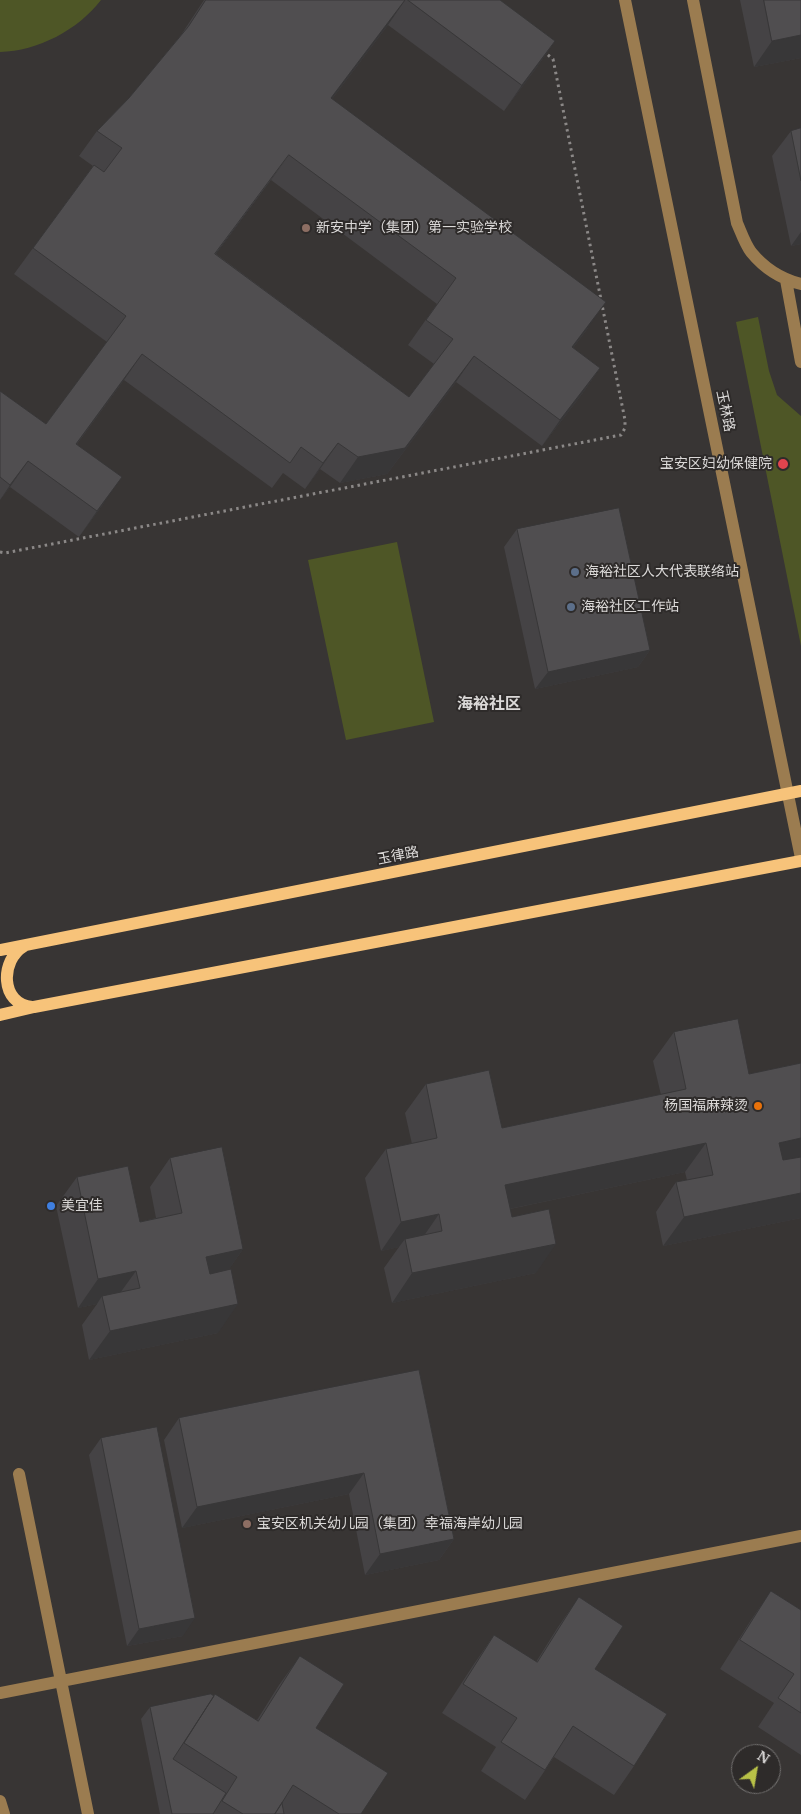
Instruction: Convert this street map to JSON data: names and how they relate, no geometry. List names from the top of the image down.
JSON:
{
  "streets": {
    "main road": ["玉律路"],
    "street": ["玉林路"]
  },
  "crossings": [
    ["玉林路", "玉律路"]
  ],
  "districts": ["海裕社区"],
  "places": [
    "新安中学（集团）第一实验学校",
    "宝安区妇幼保健院",
    "海裕社区人大代表联络站",
    "海裕社区工作站",
    "杨国福麻辣烫",
    "美宜佳",
    "宝安区机关幼儿园（集团）幸福海岸幼儿园"
  ],
  "north": "top right"
}
